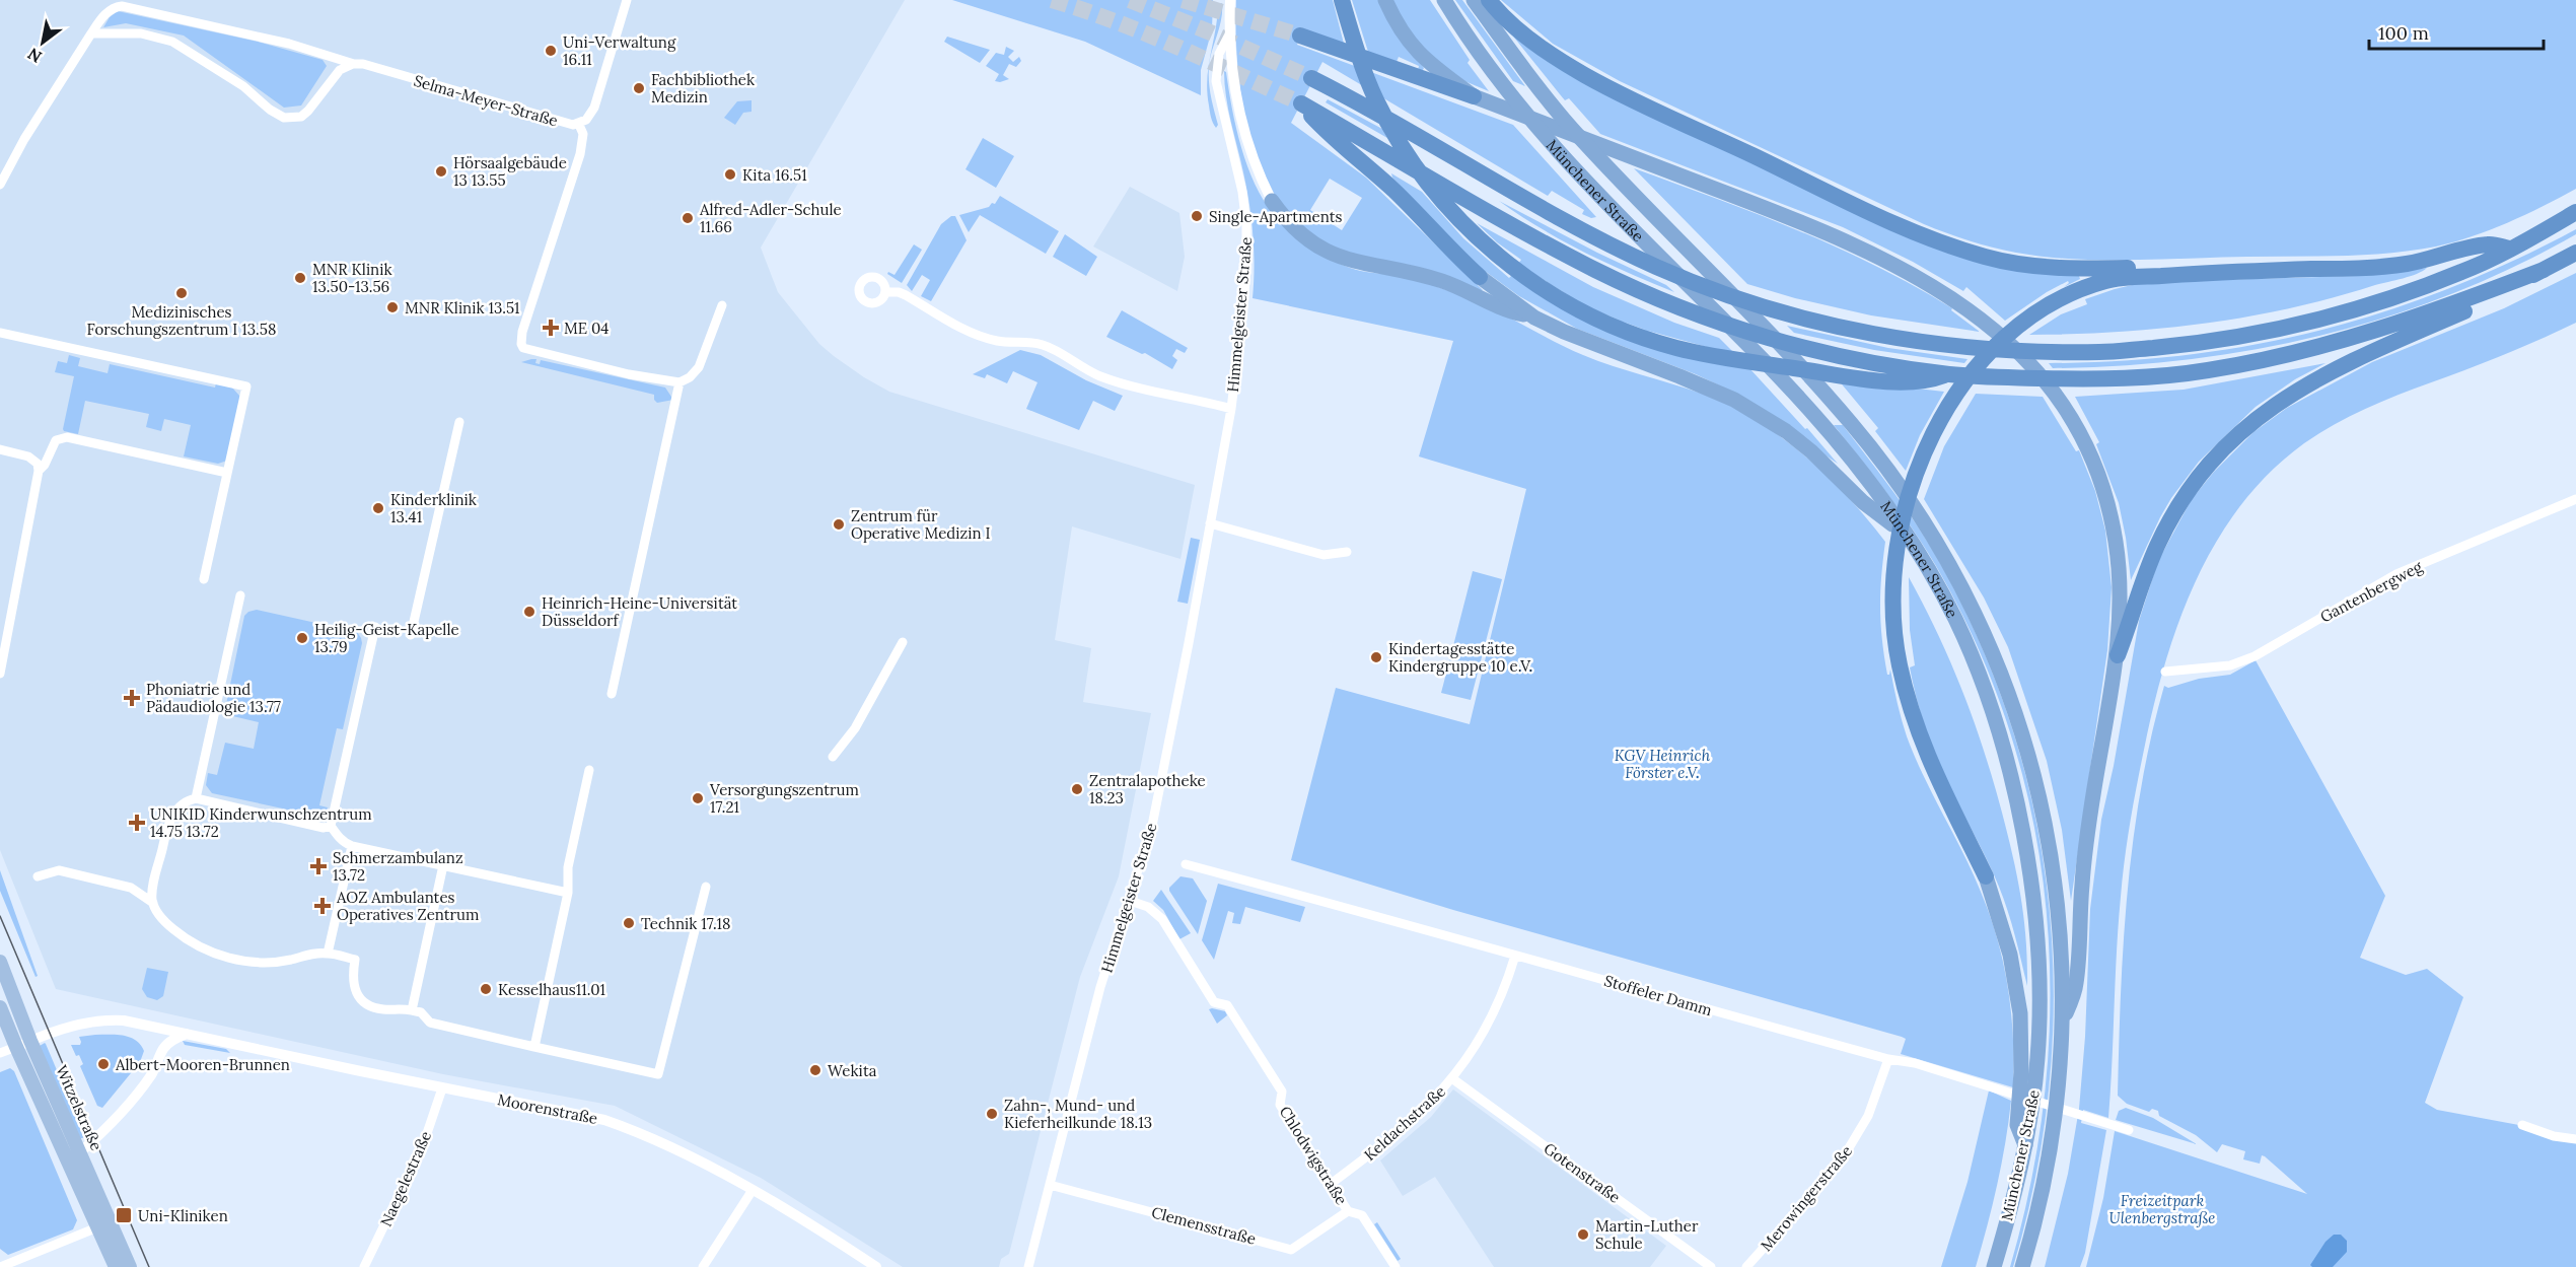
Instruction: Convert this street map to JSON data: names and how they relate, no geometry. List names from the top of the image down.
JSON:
{
  "streets": {
    "highway": ["Münchener Straße"],
    "main road": ["Witzelstraße"],
    "street": [
      "Selma-Meyer-Straße",
      "Himmelgeister Straße",
      "Gantenbergweg",
      "Stoffeler Damm",
      "Moorenstraße",
      "Keldachstraße",
      "Chlodwigstraße",
      "Gotenstraße",
      "Naegelestraße",
      "Merowingerstraße",
      "Clemensstraße"
    ]
  },
  "crossings": [
    ["Himmelgeister Straße", "Chlodwigstraße"],
    ["Himmelgeister Straße", "Clemensstraße"],
    ["Stoffeler Damm", "Keldachstraße"],
    ["Stoffeler Damm", "Merowingerstraße"],
    ["Witzelstraße", "Moorenstraße"],
    ["Moorenstraße", "Naegelestraße"],
    ["Keldachstraße", "Chlodwigstraße"],
    ["Keldachstraße", "Gotenstraße"],
    ["Chlodwigstraße", "Clemensstraße"]
  ],
  "parks": ["KGV Heinrich Förster e.V.", "Freizeitpark Ulenbergstraße"],
  "places": {
    "other": [
      "Uni-Verwaltung 16.11",
      "Fachbibliothek Medizin",
      "Hörsaalgebäude 13 13.55",
      "Kita 16.51",
      "Single-Apartments",
      "Alfred-Adler-Schule 11.66",
      "MNR Klinik 13.50-13.56",
      "Medizinisches Forschungszentrum I 13.58",
      "MNR Klinik 13.51",
      "Kinderklinik 13.41",
      "Zentrum für Operative Medizin I",
      "Heinrich-Heine-Universität Düsseldorf",
      "Heilig-Geist-Kapelle 13.79",
      "Kindertagesstätte Kindergruppe 10 e.V.",
      "Zentralapotheke 18.23",
      "Versorgungszentrum 17.21",
      "Technik 17.18",
      "Kesselhaus11.01",
      "Albert-Mooren-Brunnen",
      "Wekita",
      "Zahn-, Mund- und Kieferheilkunde 18.13",
      "Martin-Luther Schule"
    ],
    "health": [
      "ME 04",
      "Phoniatrie und Pädaudiologie 13.77",
      "UNIKID Kinderwunschzentrum 14.75 13.72",
      "Schmerzambulanz 13.72",
      "AOZ Ambulantes Operatives Zentrum"
    ],
    "transit": ["Uni-Kliniken"]
  },
  "scale_bar": "100 m",
  "north": "bottom left"
}
